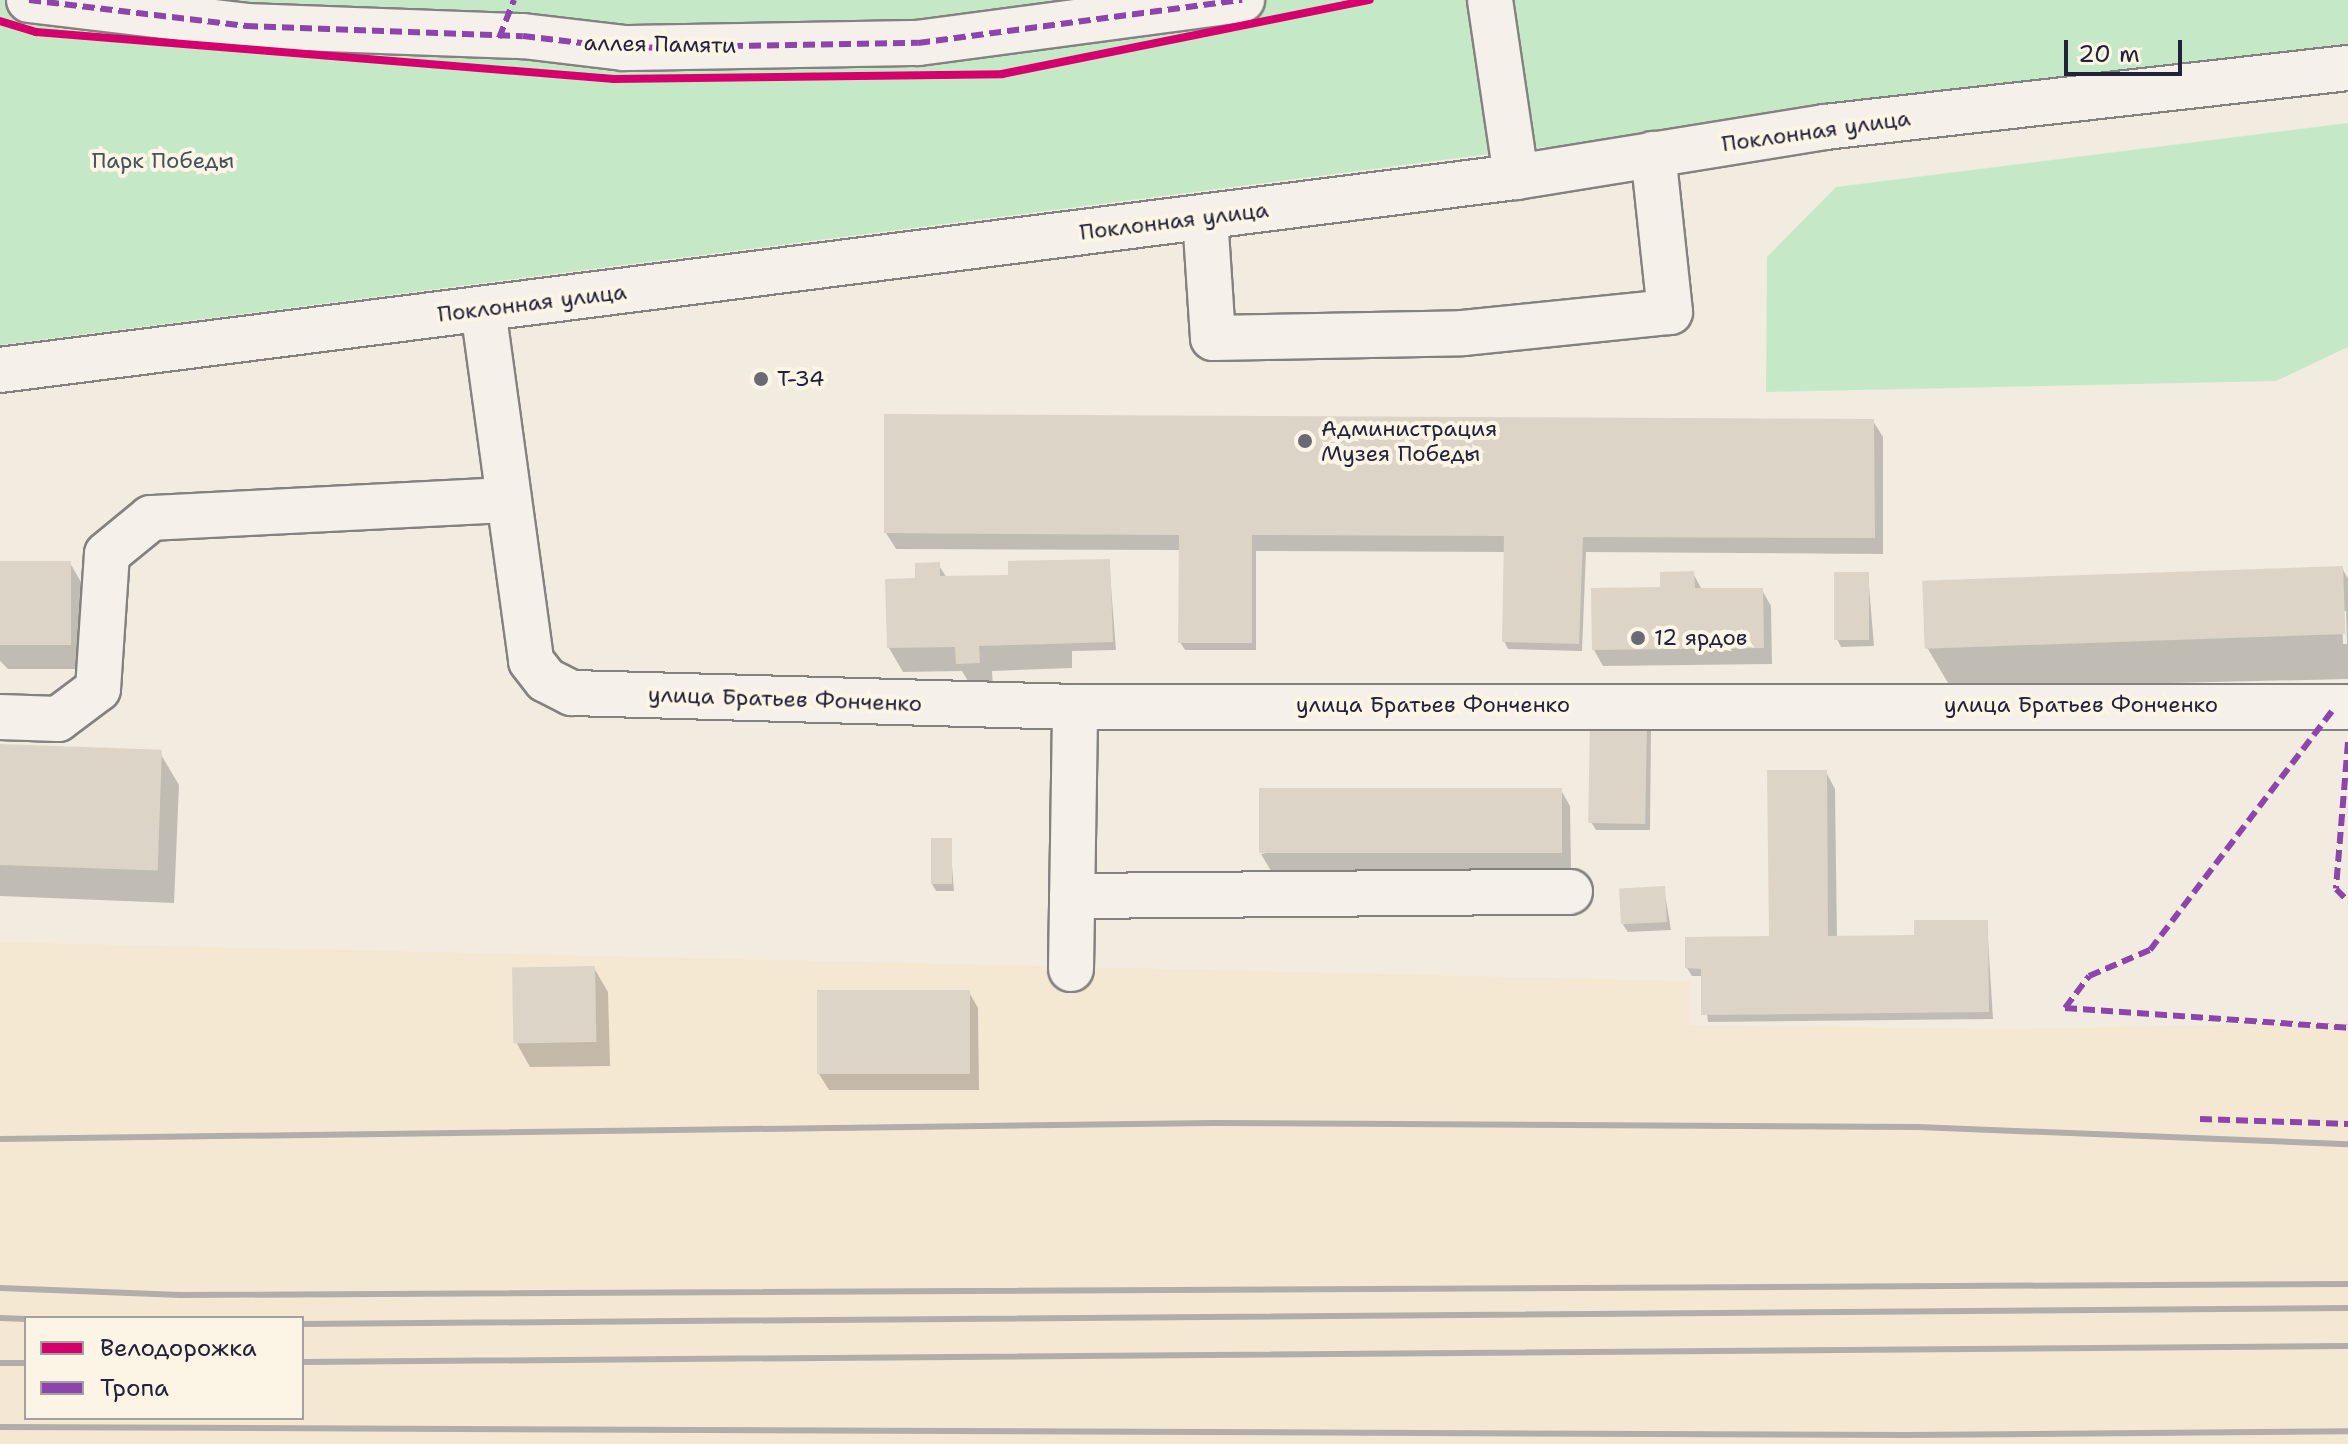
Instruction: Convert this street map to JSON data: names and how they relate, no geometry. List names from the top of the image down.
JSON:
{
  "streets": {
    "street": ["аллея Памяти", "Поклонная улица", "улица Братьев Фонченко"]
  },
  "parks": ["Парк Победы"],
  "places": ["Т-34", "Администрация Музея Победы", "12 ярдов"],
  "legend": ["Велодорожка", "Тропа"],
  "scale_bar": "20 m"
}
